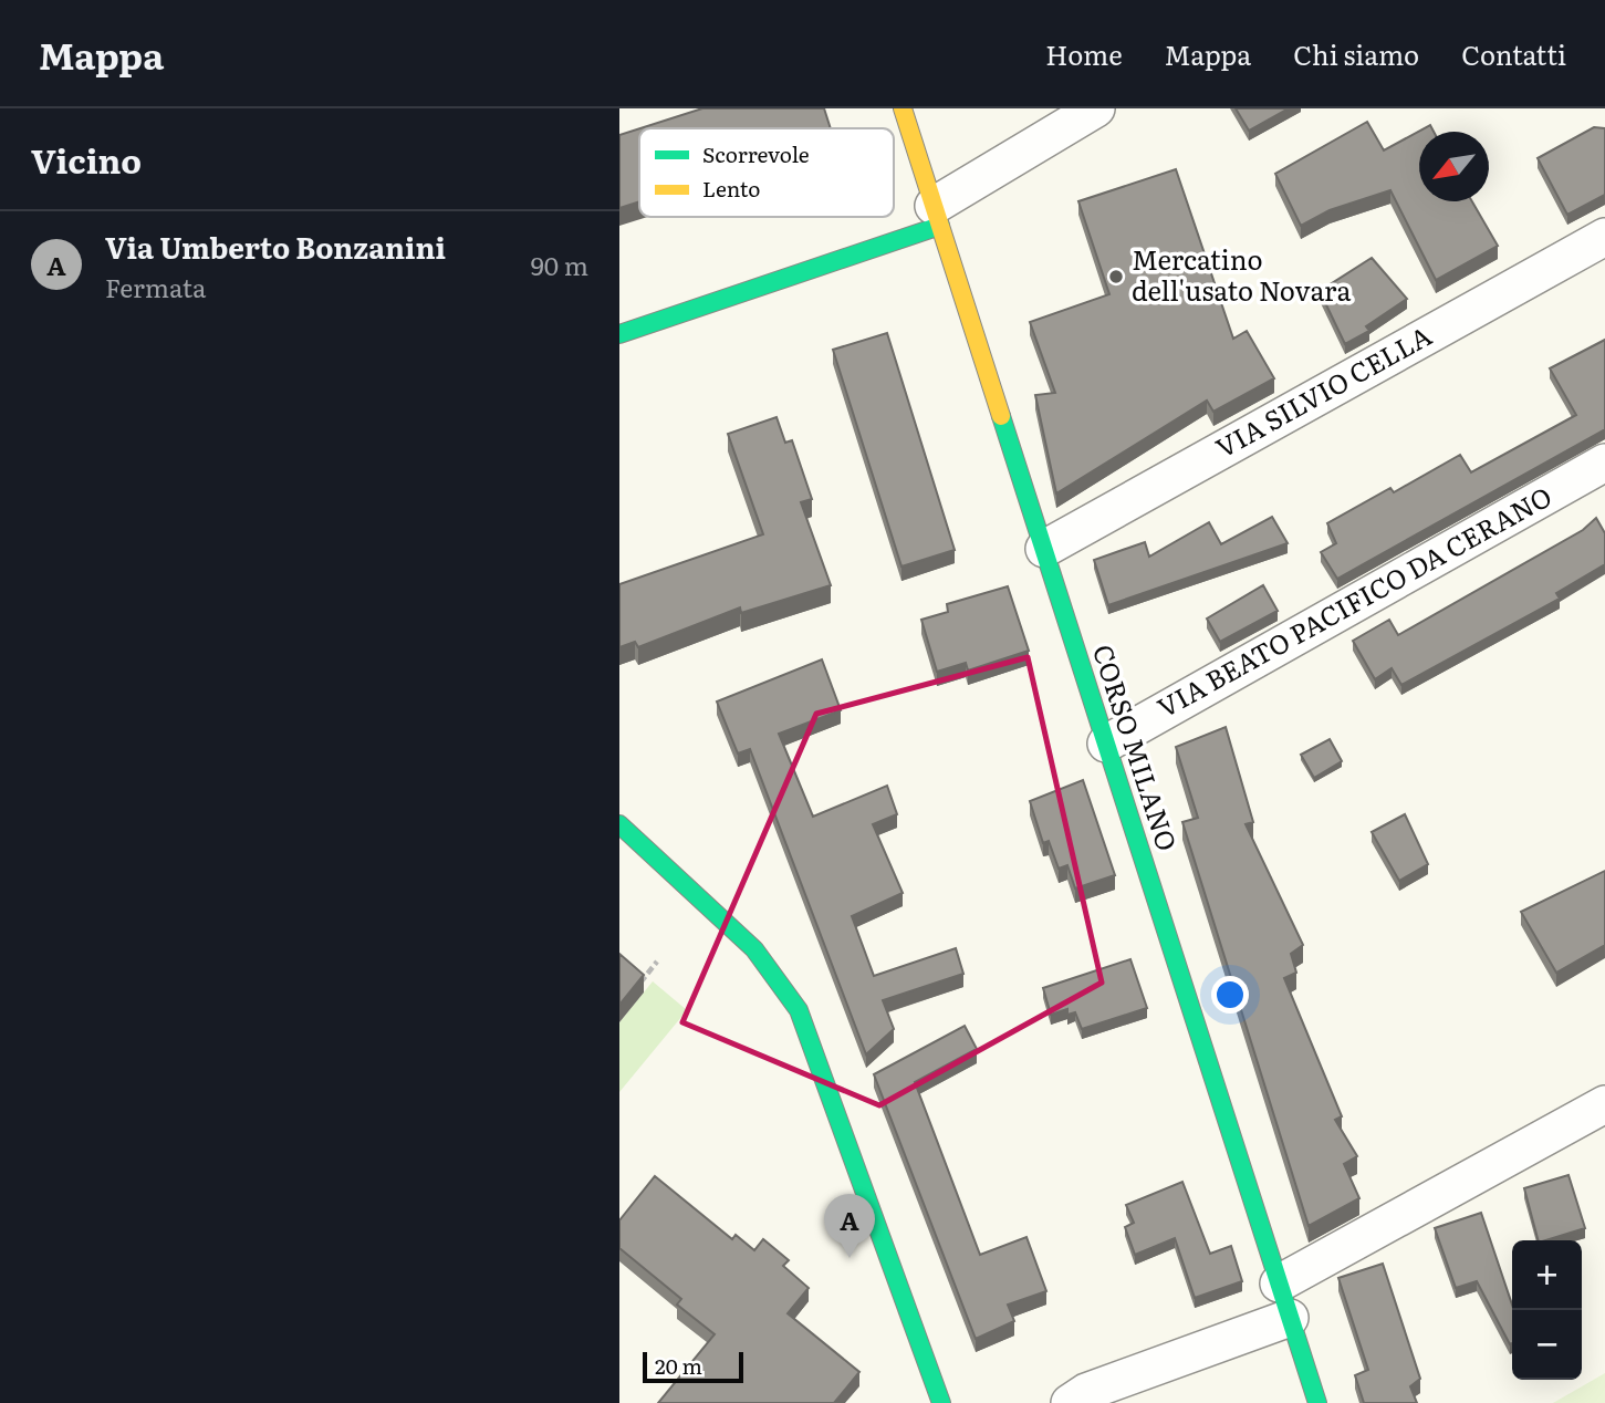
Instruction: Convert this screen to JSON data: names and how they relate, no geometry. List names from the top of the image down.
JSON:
{
  "streets": {
    "main road": ["CORSO MILANO"],
    "street": ["VIA SILVIO CELLA", "VIA BEATO PACIFICO DA CERANO"]
  },
  "crossings": [
    ["VIA SILVIO CELLA", "CORSO MILANO"],
    ["VIA BEATO PACIFICO DA CERANO", "CORSO MILANO"]
  ],
  "places": ["Mercatino dell'usato Novara"],
  "legend": ["Scorrevole", "Lento"],
  "scale_bar": "20 m",
  "north": "bottom left",
  "page": {
    "header": "Mappa",
    "nav": [
      "Home",
      "Mappa",
      "Chi siamo",
      "Contatti"
    ],
    "heading": "Vicino",
    "list": [
      {
        "mark": "A",
        "name": "Via Umberto Bonzanini",
        "note": "Fermata",
        "value": "90 m"
      }
    ],
    "pins": "A",
    "map_buttons": ["+", "−"],
    "scale": "20 m"
  }
}
